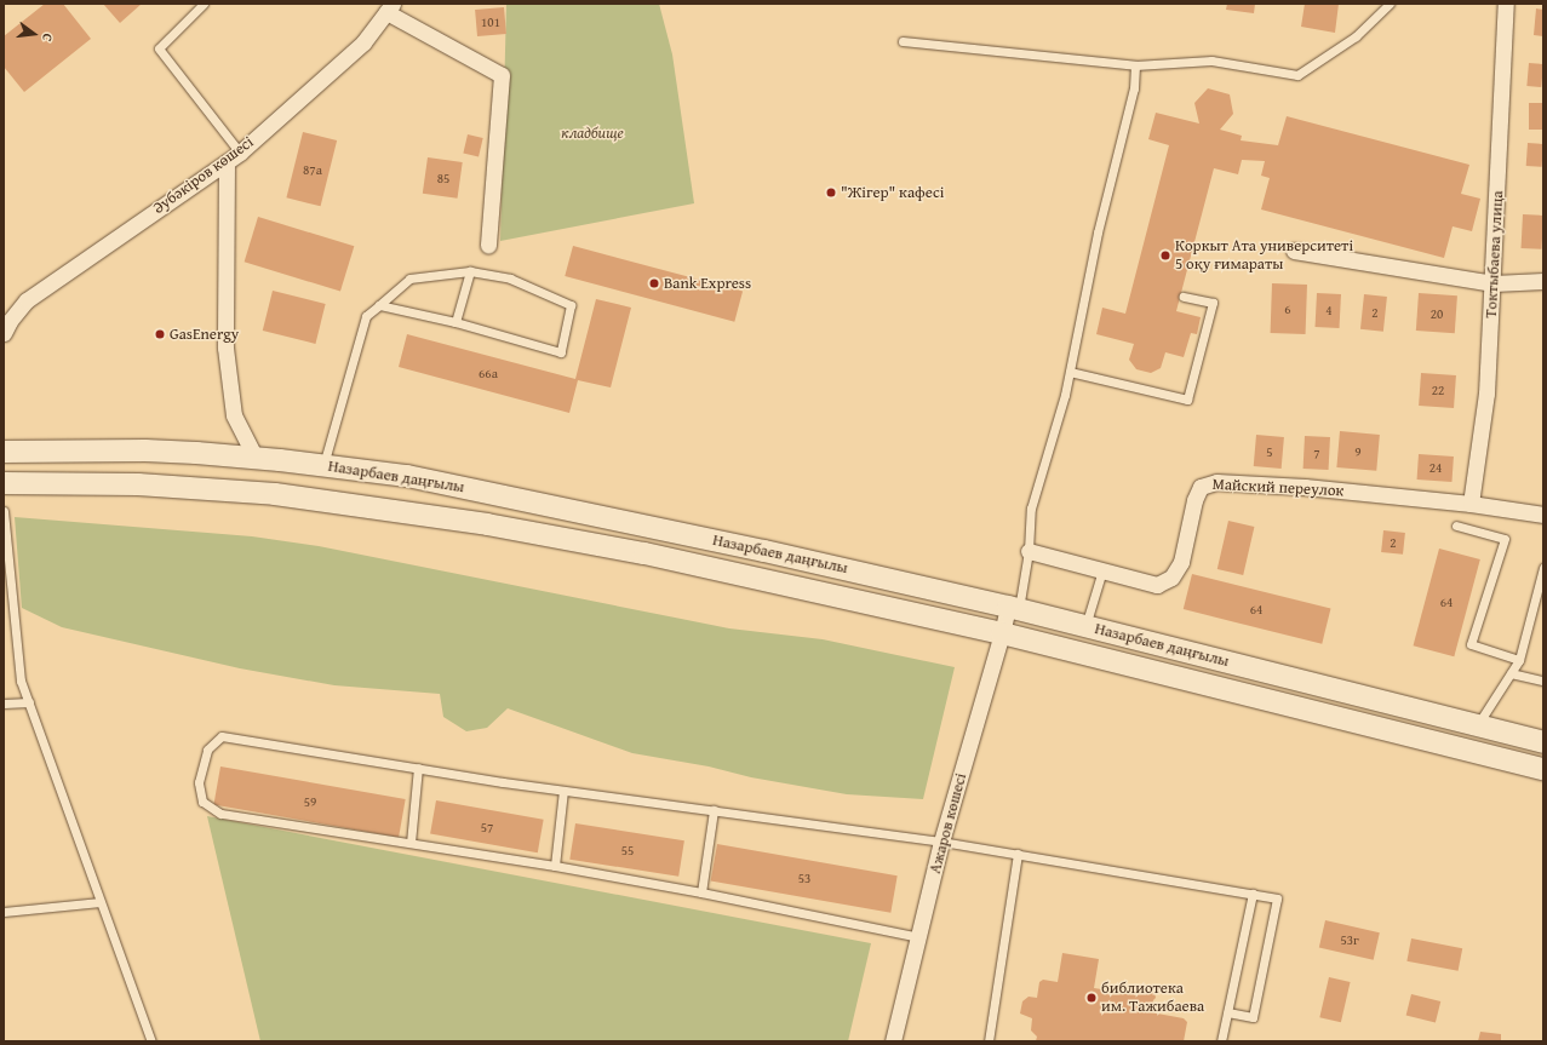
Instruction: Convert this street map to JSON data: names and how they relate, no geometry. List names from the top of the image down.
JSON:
{
  "streets": {
    "main road": ["Назарбаев даңғылы"],
    "street": [
      "Әубәкіров көшесі",
      "Токтыбаева улица",
      "Майский переулок",
      "Ажаров көшесі"
    ]
  },
  "crossings": [
    ["Токтыбаева улица", "Майский переулок"],
    ["Назарбаев даңғылы", "Ажаров көшесі"]
  ],
  "parks": ["кладбище"],
  "places": [
    "\"Жігер\" кафесі",
    "Коркыт Ата университеті 5 оқу ғимараты",
    "Bank Express",
    "GasEnergy",
    "библиотека им. Тажибаева"
  ],
  "house_numbers": [
    "101",
    "87а",
    "85",
    "6",
    "4",
    "2",
    "20",
    "66а",
    "22",
    "5",
    "9",
    "7",
    "24",
    "2",
    "64",
    "64",
    "59",
    "57",
    "55",
    "53",
    "53г"
  ],
  "north": "right"
}
